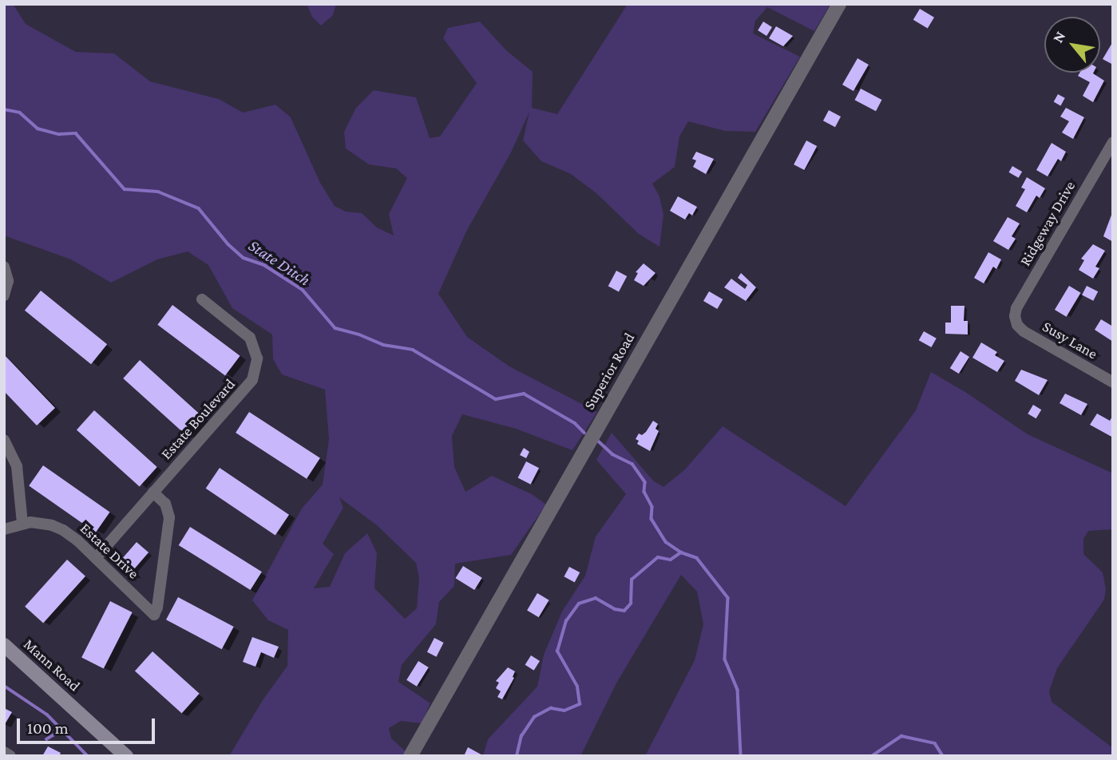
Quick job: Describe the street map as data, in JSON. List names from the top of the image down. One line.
{"streets":{"main road":["Mann Road"],"street":["Ridgeway Drive","Susy Lane","Superior Road","Estate Boulevard","Estate Drive"]},"crossings":[["Ridgeway Drive","Susy Lane"],["Estate Boulevard","Estate Drive"]],"water":["State Ditch"],"scale_bar":"100 m","north":"top left"}
